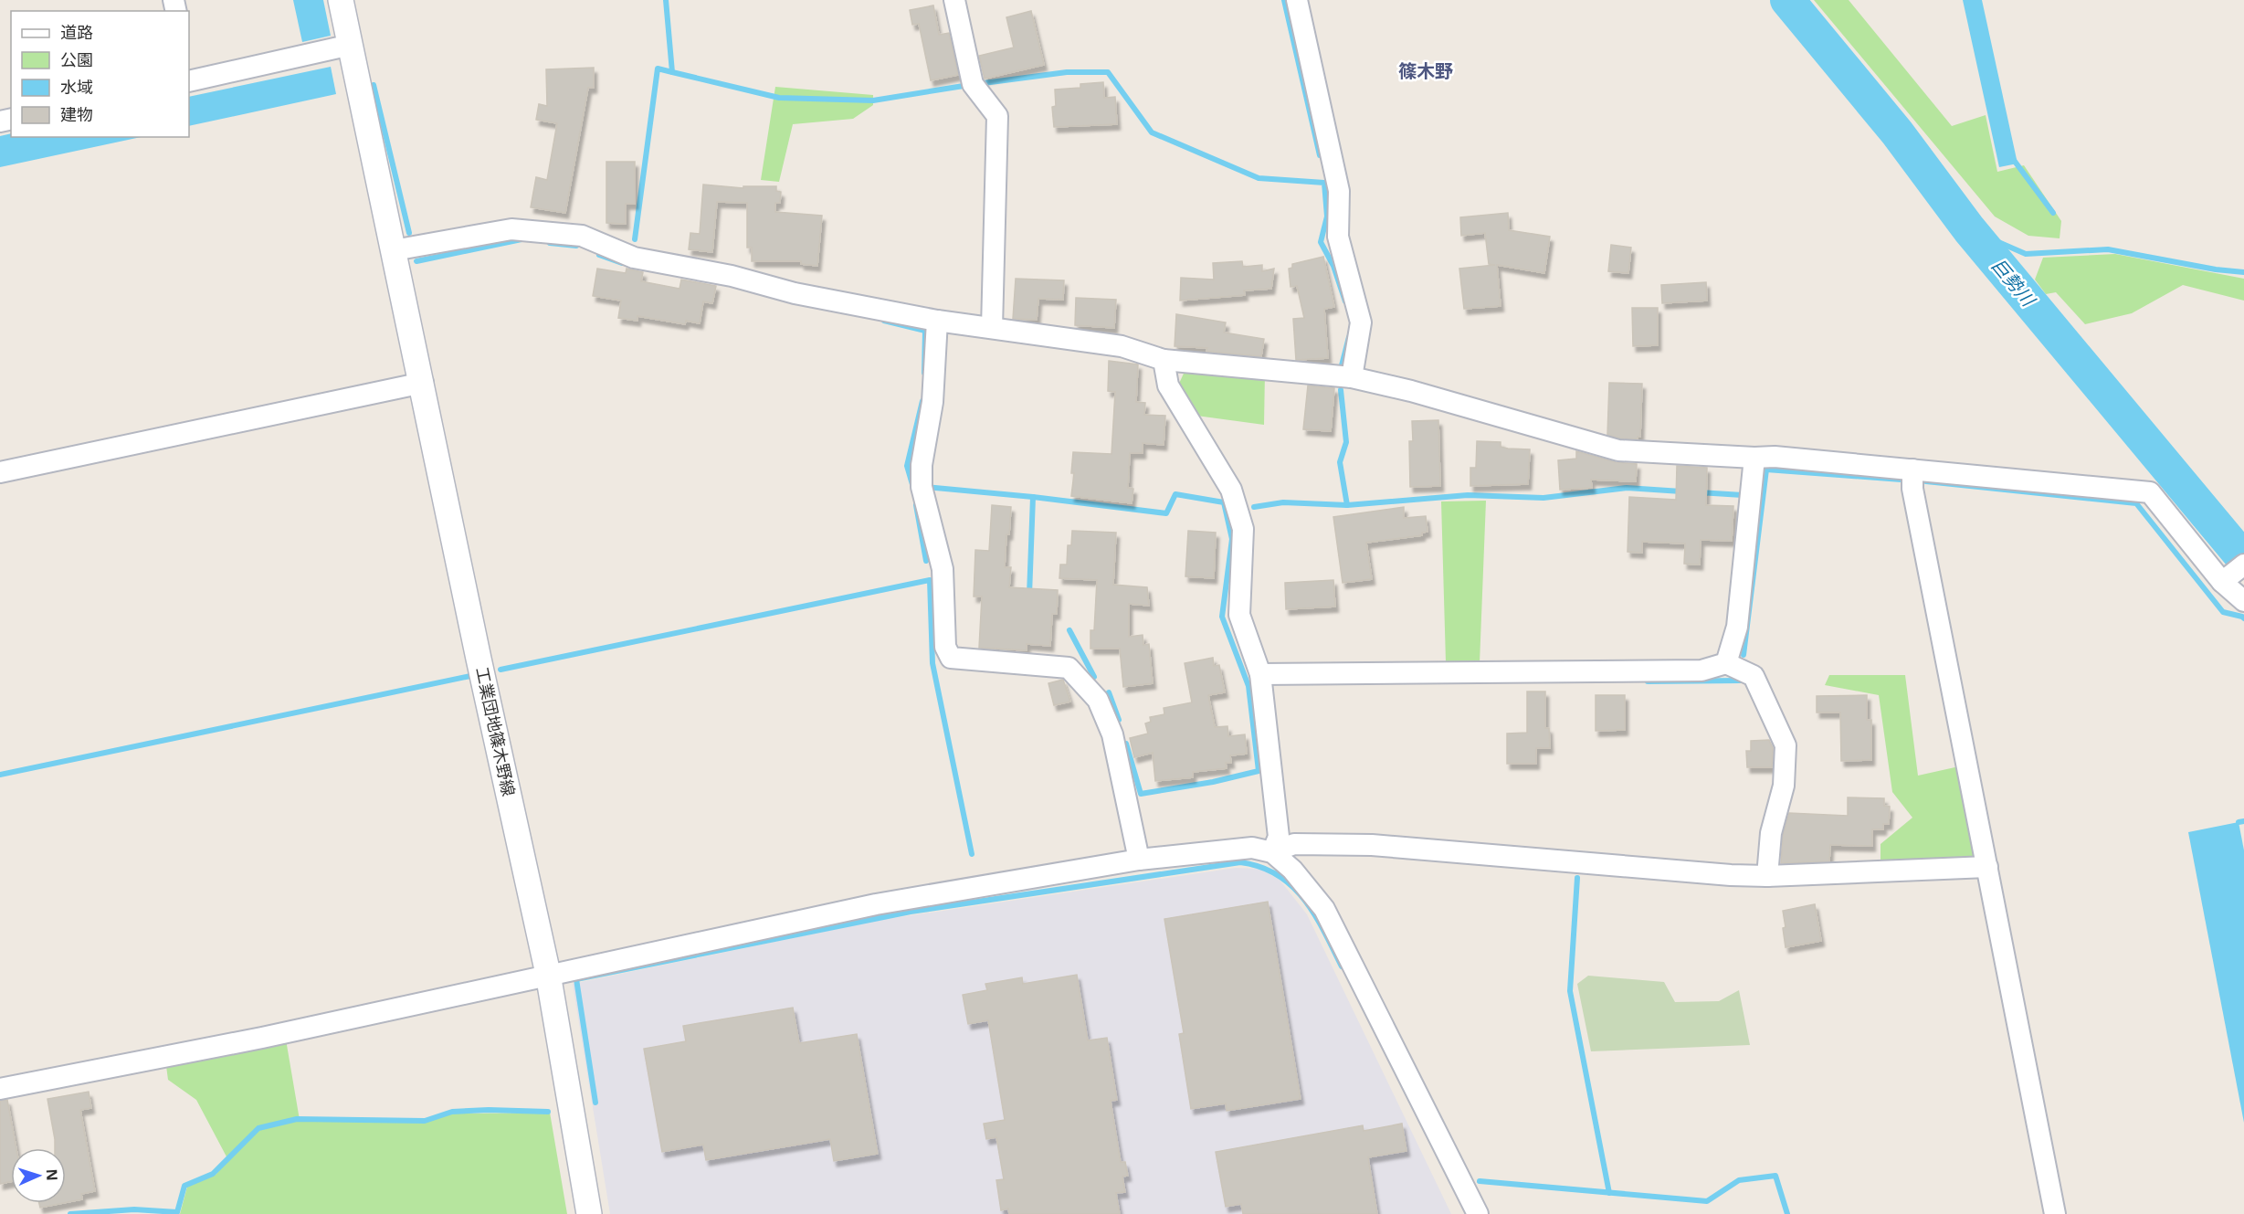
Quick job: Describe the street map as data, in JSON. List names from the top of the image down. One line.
{"streets":{"street":["工業団地篠木野線"]},"districts":["篠木野"],"water":["巨勢川"],"legend":["道路","公園","水域","建物"],"north":"right"}
